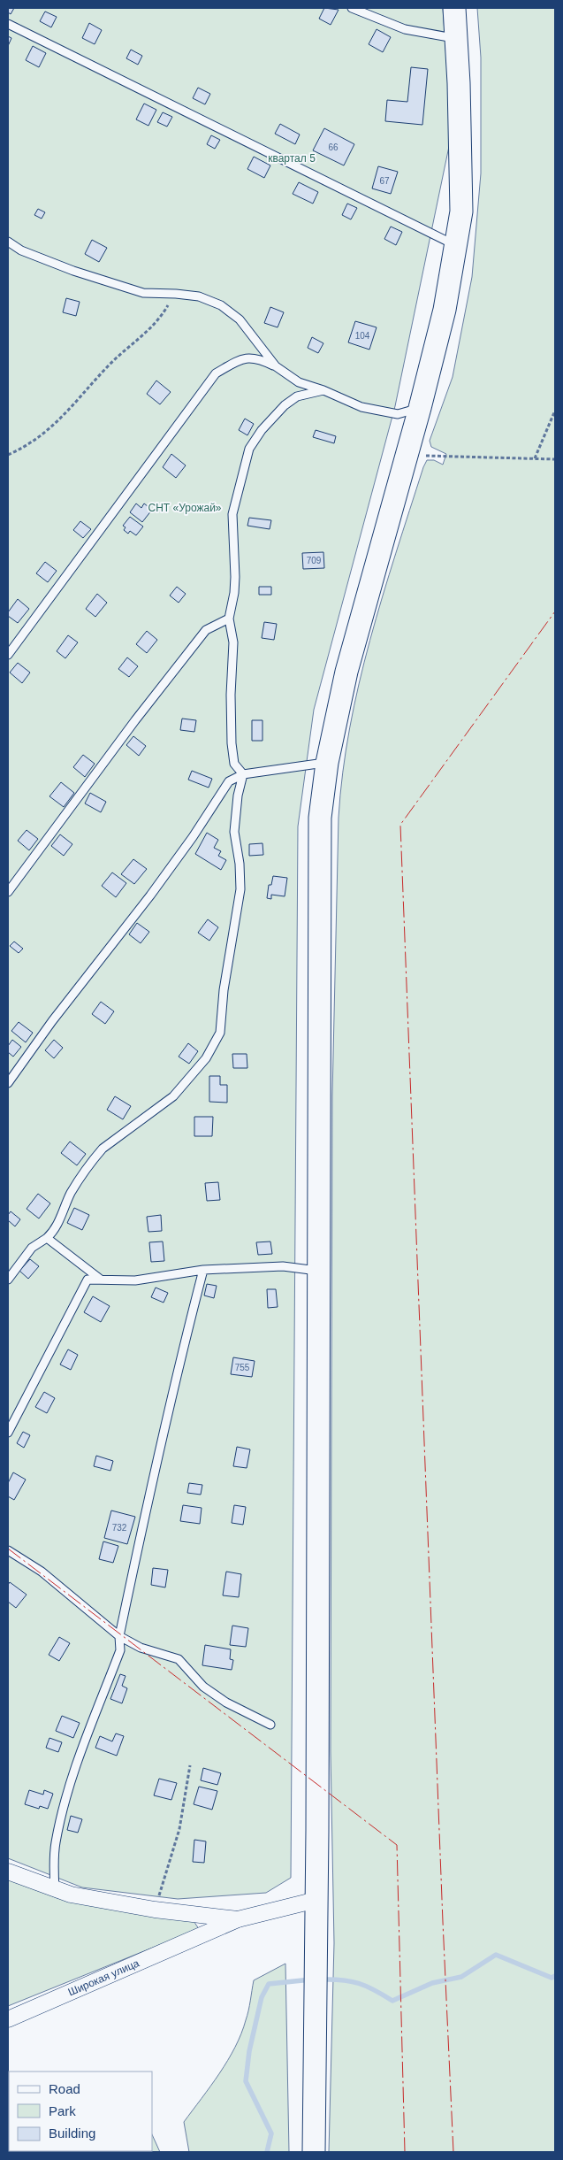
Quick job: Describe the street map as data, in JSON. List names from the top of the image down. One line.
{"streets":{"street":["Широкая улица"]},"parks":["квартал 5","СНТ «Урожай»"],"house_numbers":["66","67","104","709","755","732"],"legend":["Road","Park","Building"]}
